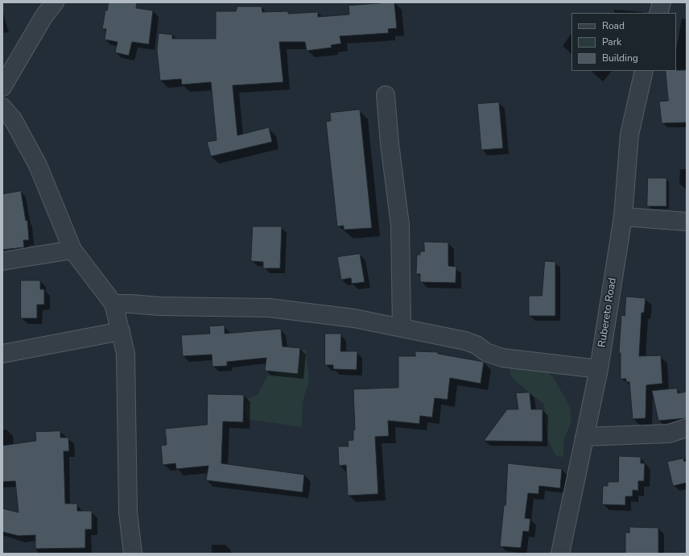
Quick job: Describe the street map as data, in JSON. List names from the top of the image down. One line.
{"streets":{"street":["Rubereto Road"]},"legend":["Road","Park","Building"]}
